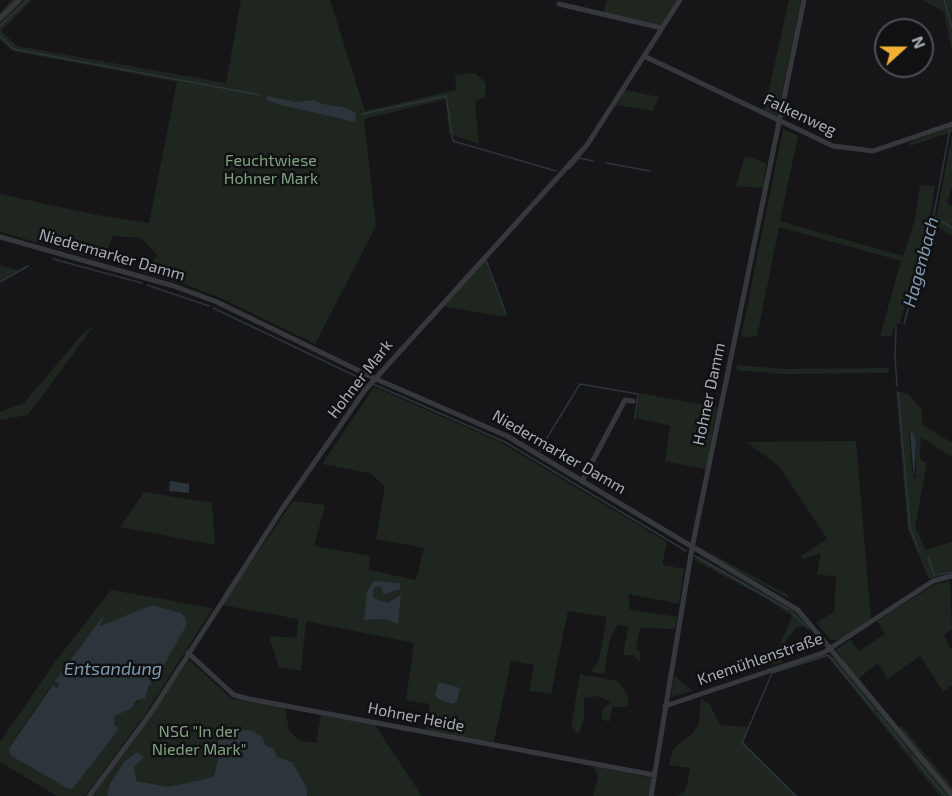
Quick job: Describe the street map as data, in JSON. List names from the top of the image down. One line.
{"streets":{"street":["Falkenweg","Niedermarker Damm","Hohner Mark","Hohner Damm","Knemühlenstraße","Hohner Heide"]},"crossings":[["Falkenweg","Hohner Mark"],["Falkenweg","Hohner Damm"],["Niedermarker Damm","Hohner Mark"],["Niedermarker Damm","Hohner Damm"],["Niedermarker Damm","Knemühlenstraße"],["Hohner Mark","Hohner Heide"],["Hohner Damm","Knemühlenstraße"],["Hohner Damm","Hohner Heide"]],"water":["Hagenbach","Entsandung"],"parks":["Feuchtwiese Hohner Mark","NSG \"In der Nieder Mark\""],"north":"right"}
